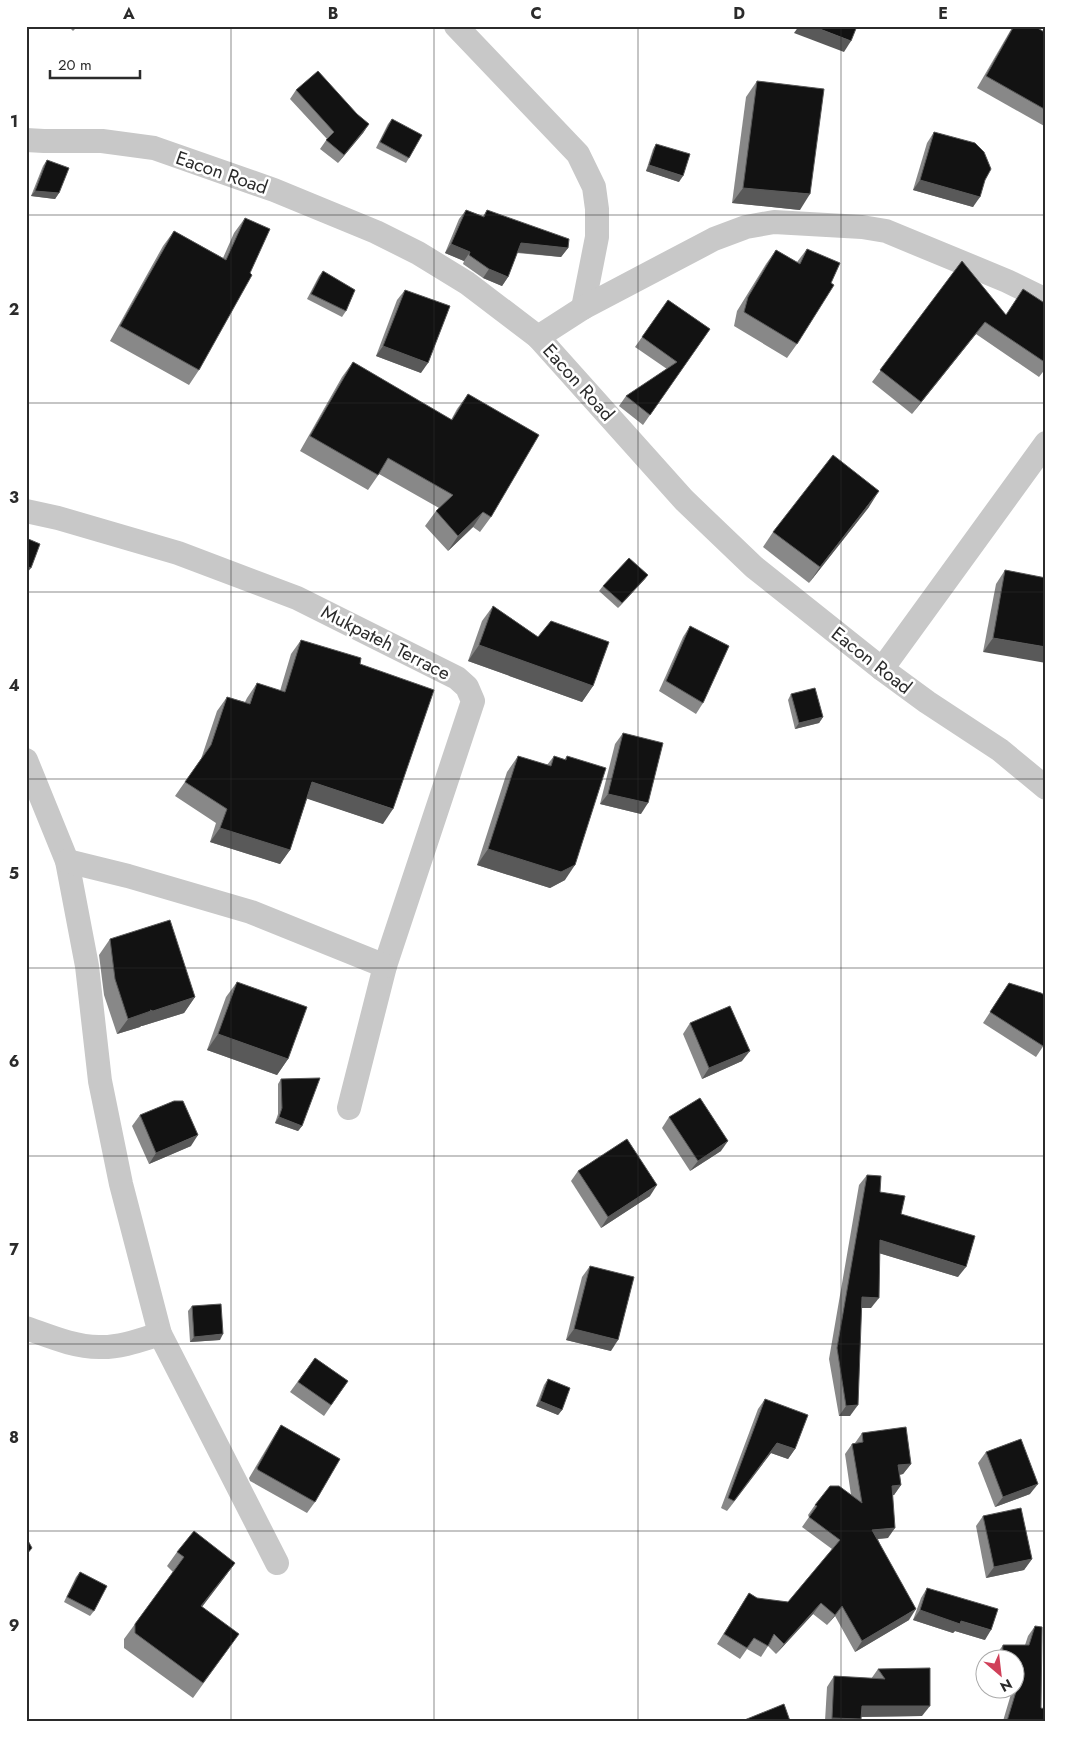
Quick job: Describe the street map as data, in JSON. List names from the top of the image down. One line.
{"streets":{"street":["Eacon Road","Mukpateh Terrace"]},"scale_bar":"20 m","north":"bottom right","grid":{"columns":["A","B","C","D","E"],"rows":["1","2","3","4","5","6","7","8","9"]}}
